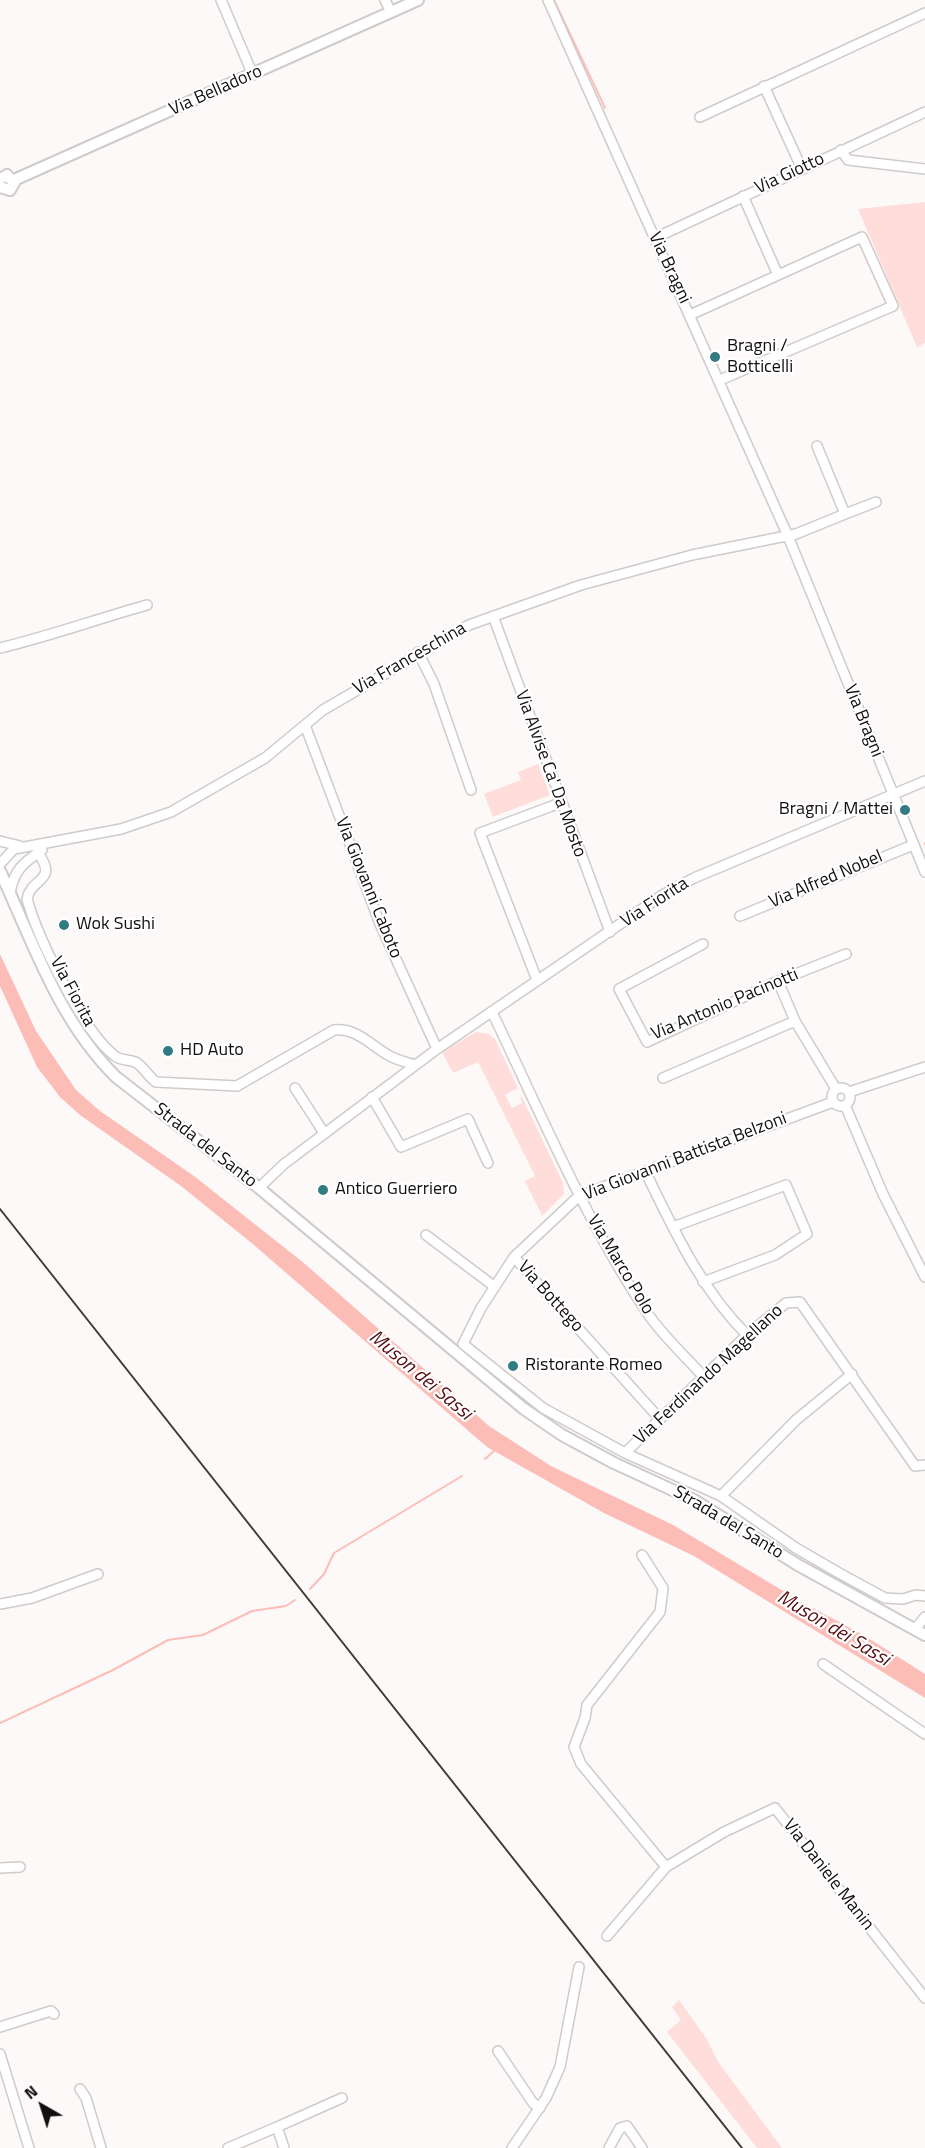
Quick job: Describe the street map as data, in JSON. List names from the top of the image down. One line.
{"streets":{"main road":["Via Belladoro","Strada del Santo"],"street":["Via Giotto","Via Bragni","Via Franceschina","Via Alvise Ca' Da Mosto","Via Alfred Nobel","Via Giovanni Caboto","Via Fiorita","Via Antonio Pacinotti","Via Giovanni Battista Belzoni","Via Marco Polo","Via Bottego","Via Ferdinando Magellano","Via Daniele Manin"]},"crossings":[["Via Giotto","Via Bragni"],["Via Bragni","Via Franceschina"],["Via Bragni","Via Alfred Nobel"],["Via Bragni","Via Fiorita"],["Via Franceschina","Via Alvise Ca' Da Mosto"],["Via Franceschina","Via Giovanni Caboto"],["Via Franceschina","Via Fiorita"],["Via Franceschina","Strada del Santo"],["Via Alvise Ca' Da Mosto","Via Fiorita"],["Via Giovanni Caboto","Via Fiorita"],["Via Fiorita","Strada del Santo"],["Via Fiorita","Via Marco Polo"],["Strada del Santo","Via Giovanni Battista Belzoni"],["Strada del Santo","Via Ferdinando Magellano"],["Via Giovanni Battista Belzoni","Via Marco Polo"],["Via Giovanni Battista Belzoni","Via Bottego"],["Via Marco Polo","Via Ferdinando Magellano"],["Via Bottego","Via Ferdinando Magellano"]],"water":["Muson dei Sassi"],"places":["Bragni / Botticelli","Bragni / Mattei","Wok Sushi","HD Auto","Antico Guerriero","Ristorante Romeo"],"north":"top left"}
